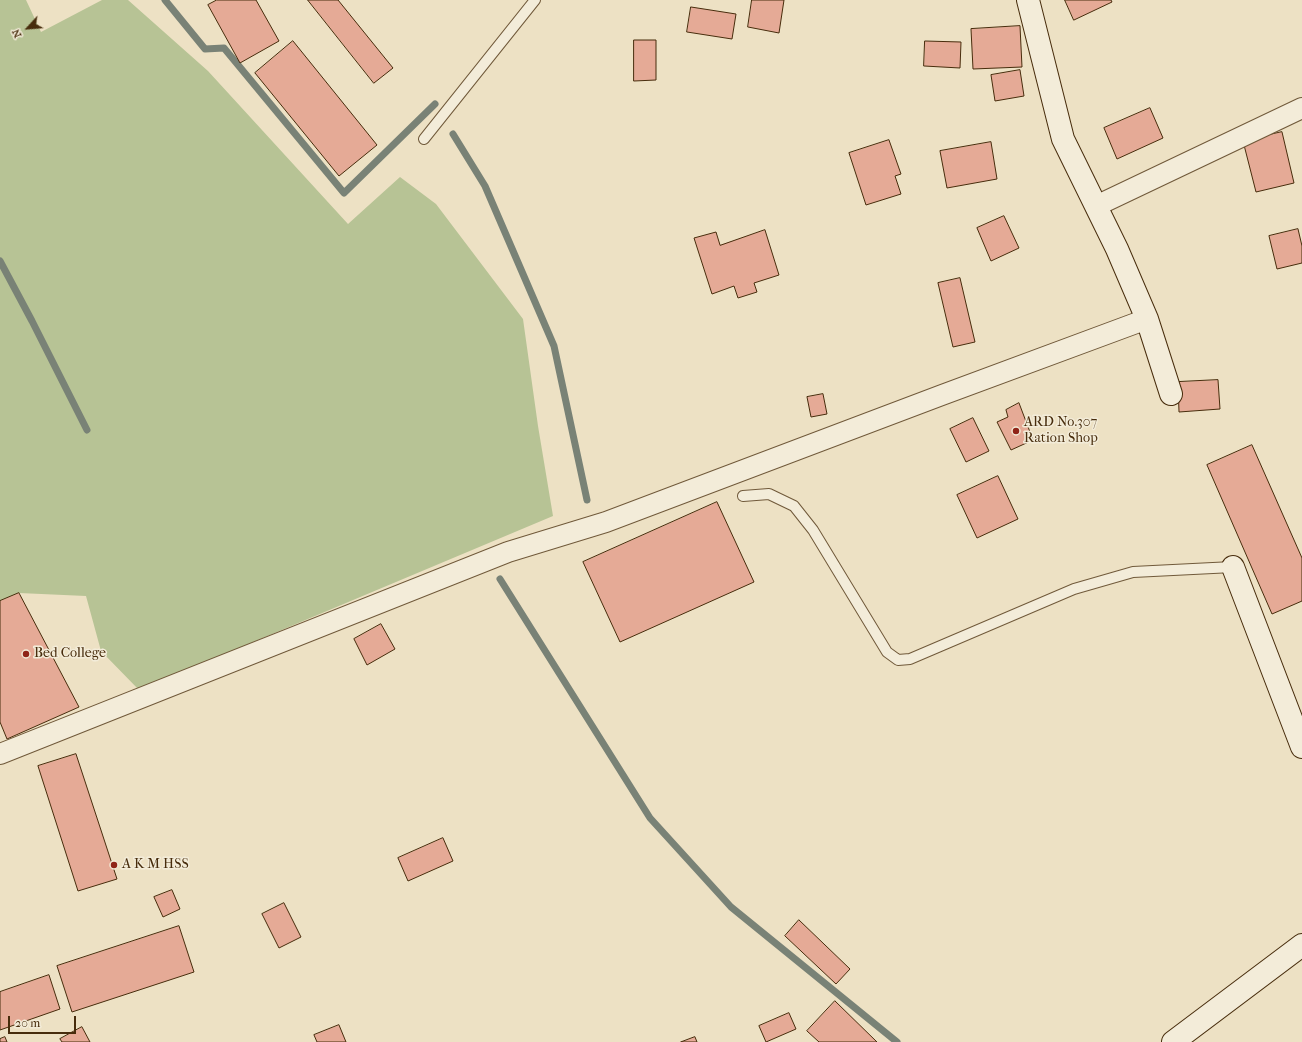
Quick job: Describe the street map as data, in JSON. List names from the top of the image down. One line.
{"places":["ARD No.307 Ration Shop","Bed College","A K M HSS"],"scale_bar":"20 m","north":"bottom left"}
